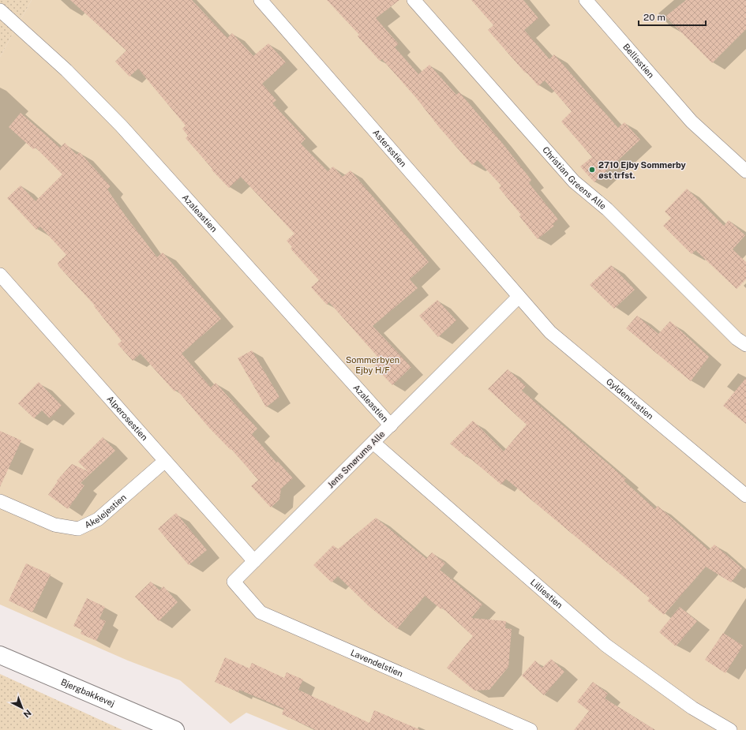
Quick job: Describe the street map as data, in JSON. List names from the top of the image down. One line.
{"streets":{"street":["Bjergbakkevej"],"lane":["Bellisstien","Astersstien","Christian Greens Alle","Azaleastien","Gyldenrisstien","Alperosestien","Jens Smørums Alle","Akelejestien","Lilliestien","Lavendelstien"]},"crossings":[["Astersstien","Gyldenrisstien"],["Astersstien","Jens Smørums Alle"],["Azaleastien","Jens Smørums Alle"],["Gyldenrisstien","Jens Smørums Alle"],["Alperosestien","Jens Smørums Alle"],["Alperosestien","Akelejestien"],["Jens Smørums Alle","Lilliestien"],["Jens Smørums Alle","Lavendelstien"]],"parks":["Sommerbyen Ejby H/F"],"places":["2710 Ejby Sommerby øst trfst."],"scale_bar":"20 m","north":"bottom right"}
